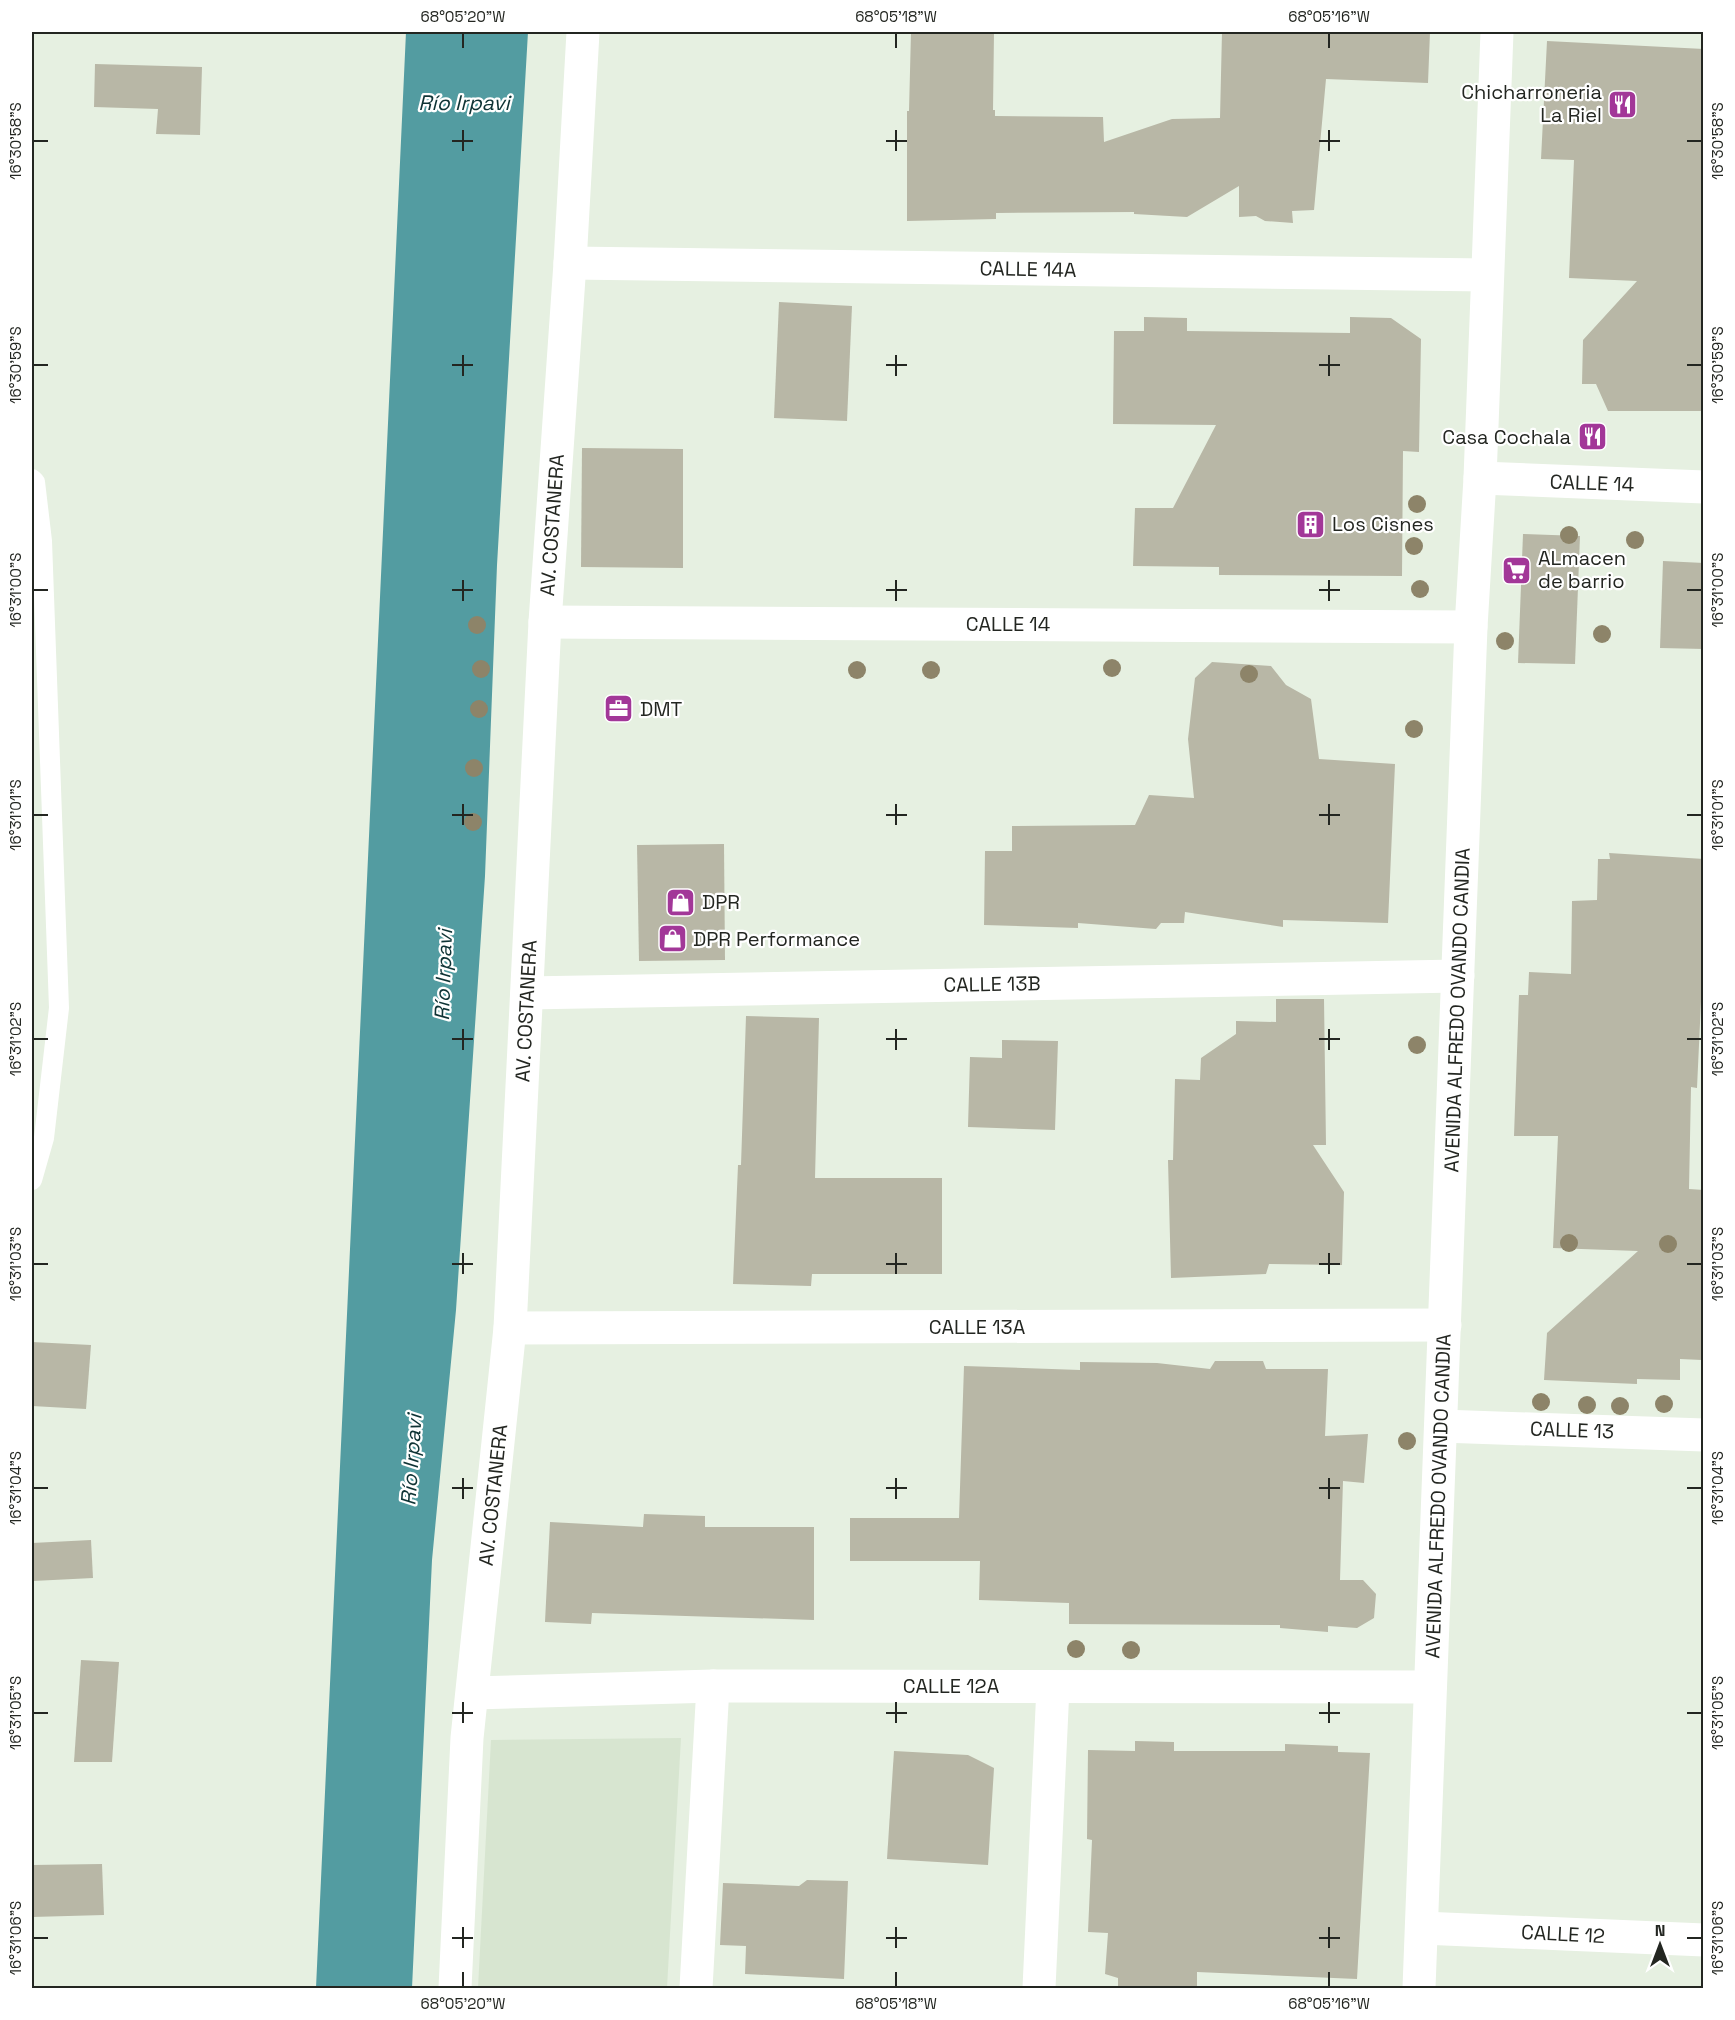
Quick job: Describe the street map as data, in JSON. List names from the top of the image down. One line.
{"streets":{"street":["CALLE 14A","CALLE 14","AV. COSTANERA","CALLE 13B","AVENIDA ALFREDO OVANDO CANDIA","CALLE 13A","CALLE 13","CALLE 12A","CALLE 12"]},"crossings":[["CALLE 14A","AV. COSTANERA"],["CALLE 14A","AVENIDA ALFREDO OVANDO CANDIA"],["CALLE 14","AV. COSTANERA"],["CALLE 14","AVENIDA ALFREDO OVANDO CANDIA"],["AV. COSTANERA","CALLE 13B"],["AV. COSTANERA","CALLE 13A"],["AV. COSTANERA","CALLE 12A"],["CALLE 13B","AVENIDA ALFREDO OVANDO CANDIA"],["AVENIDA ALFREDO OVANDO CANDIA","CALLE 13A"],["AVENIDA ALFREDO OVANDO CANDIA","CALLE 13"],["AVENIDA ALFREDO OVANDO CANDIA","CALLE 12A"],["AVENIDA ALFREDO OVANDO CANDIA","CALLE 12"]],"water":["Río Irpavi"],"places":{"restaurant":["Chicharroneria La Riel","Casa Cochala"],"building":["Los Cisnes"],"supermarket":["ALmacen de barrio"],"office":["DMT"],"shop":["DPR","DPR Performance"]},"north":"top","coordinates":["68°05'20\"W","68°05'18\"W","68°05'16\"W","16°30'58\"S","16°30'59\"S","16°31'00\"S","16°31'01\"S","16°31'02\"S","16°31'03\"S","16°31'04\"S","16°31'05\"S","16°31'06\"S"]}
